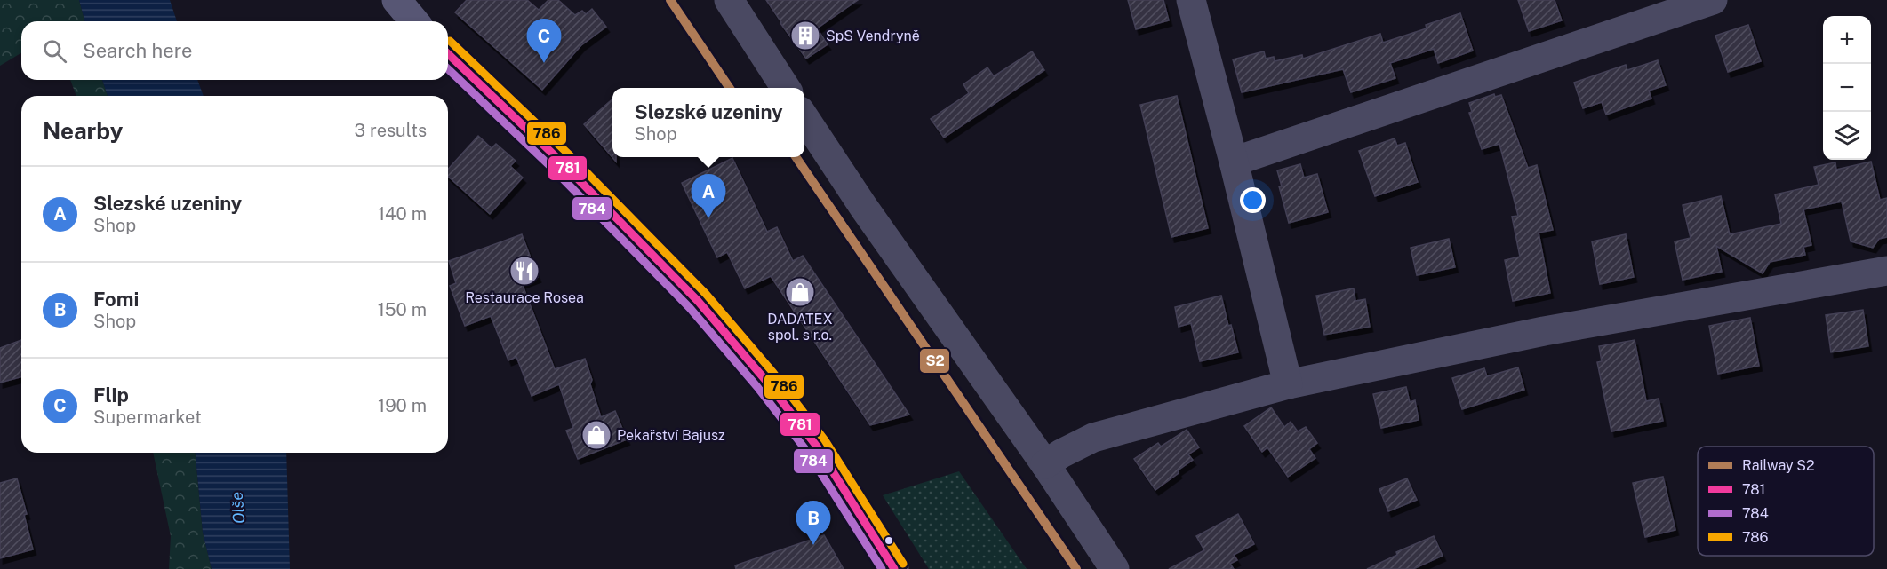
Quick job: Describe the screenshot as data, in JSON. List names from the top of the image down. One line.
{"water":["Olše"],"places":{"building":["SpS Vendryně"],"restaurant":["Restaurace Rosea"],"shop":["DADATEX spol. s r.o.","Pekařství Bajusz"]},"lines":["rail line S2","transit line 786","transit line 781","transit line 784"],"legend":["Railway S2","781","784","786"],"page":{"map_buttons":["+","−"],"pins":["C","A","B"],"search":"Search here","popup":["Slezské uzeniny","Shop"],"heading":["Nearby","3 results"],"list":[{"mark":"A","name":"Slezské uzeniny","note":"Shop","value":"140 m"},{"mark":"B","name":"Fomi","note":"Shop","value":"150 m"},{"mark":"C","name":"Flip","note":"Supermarket","value":"190 m"}]}}
